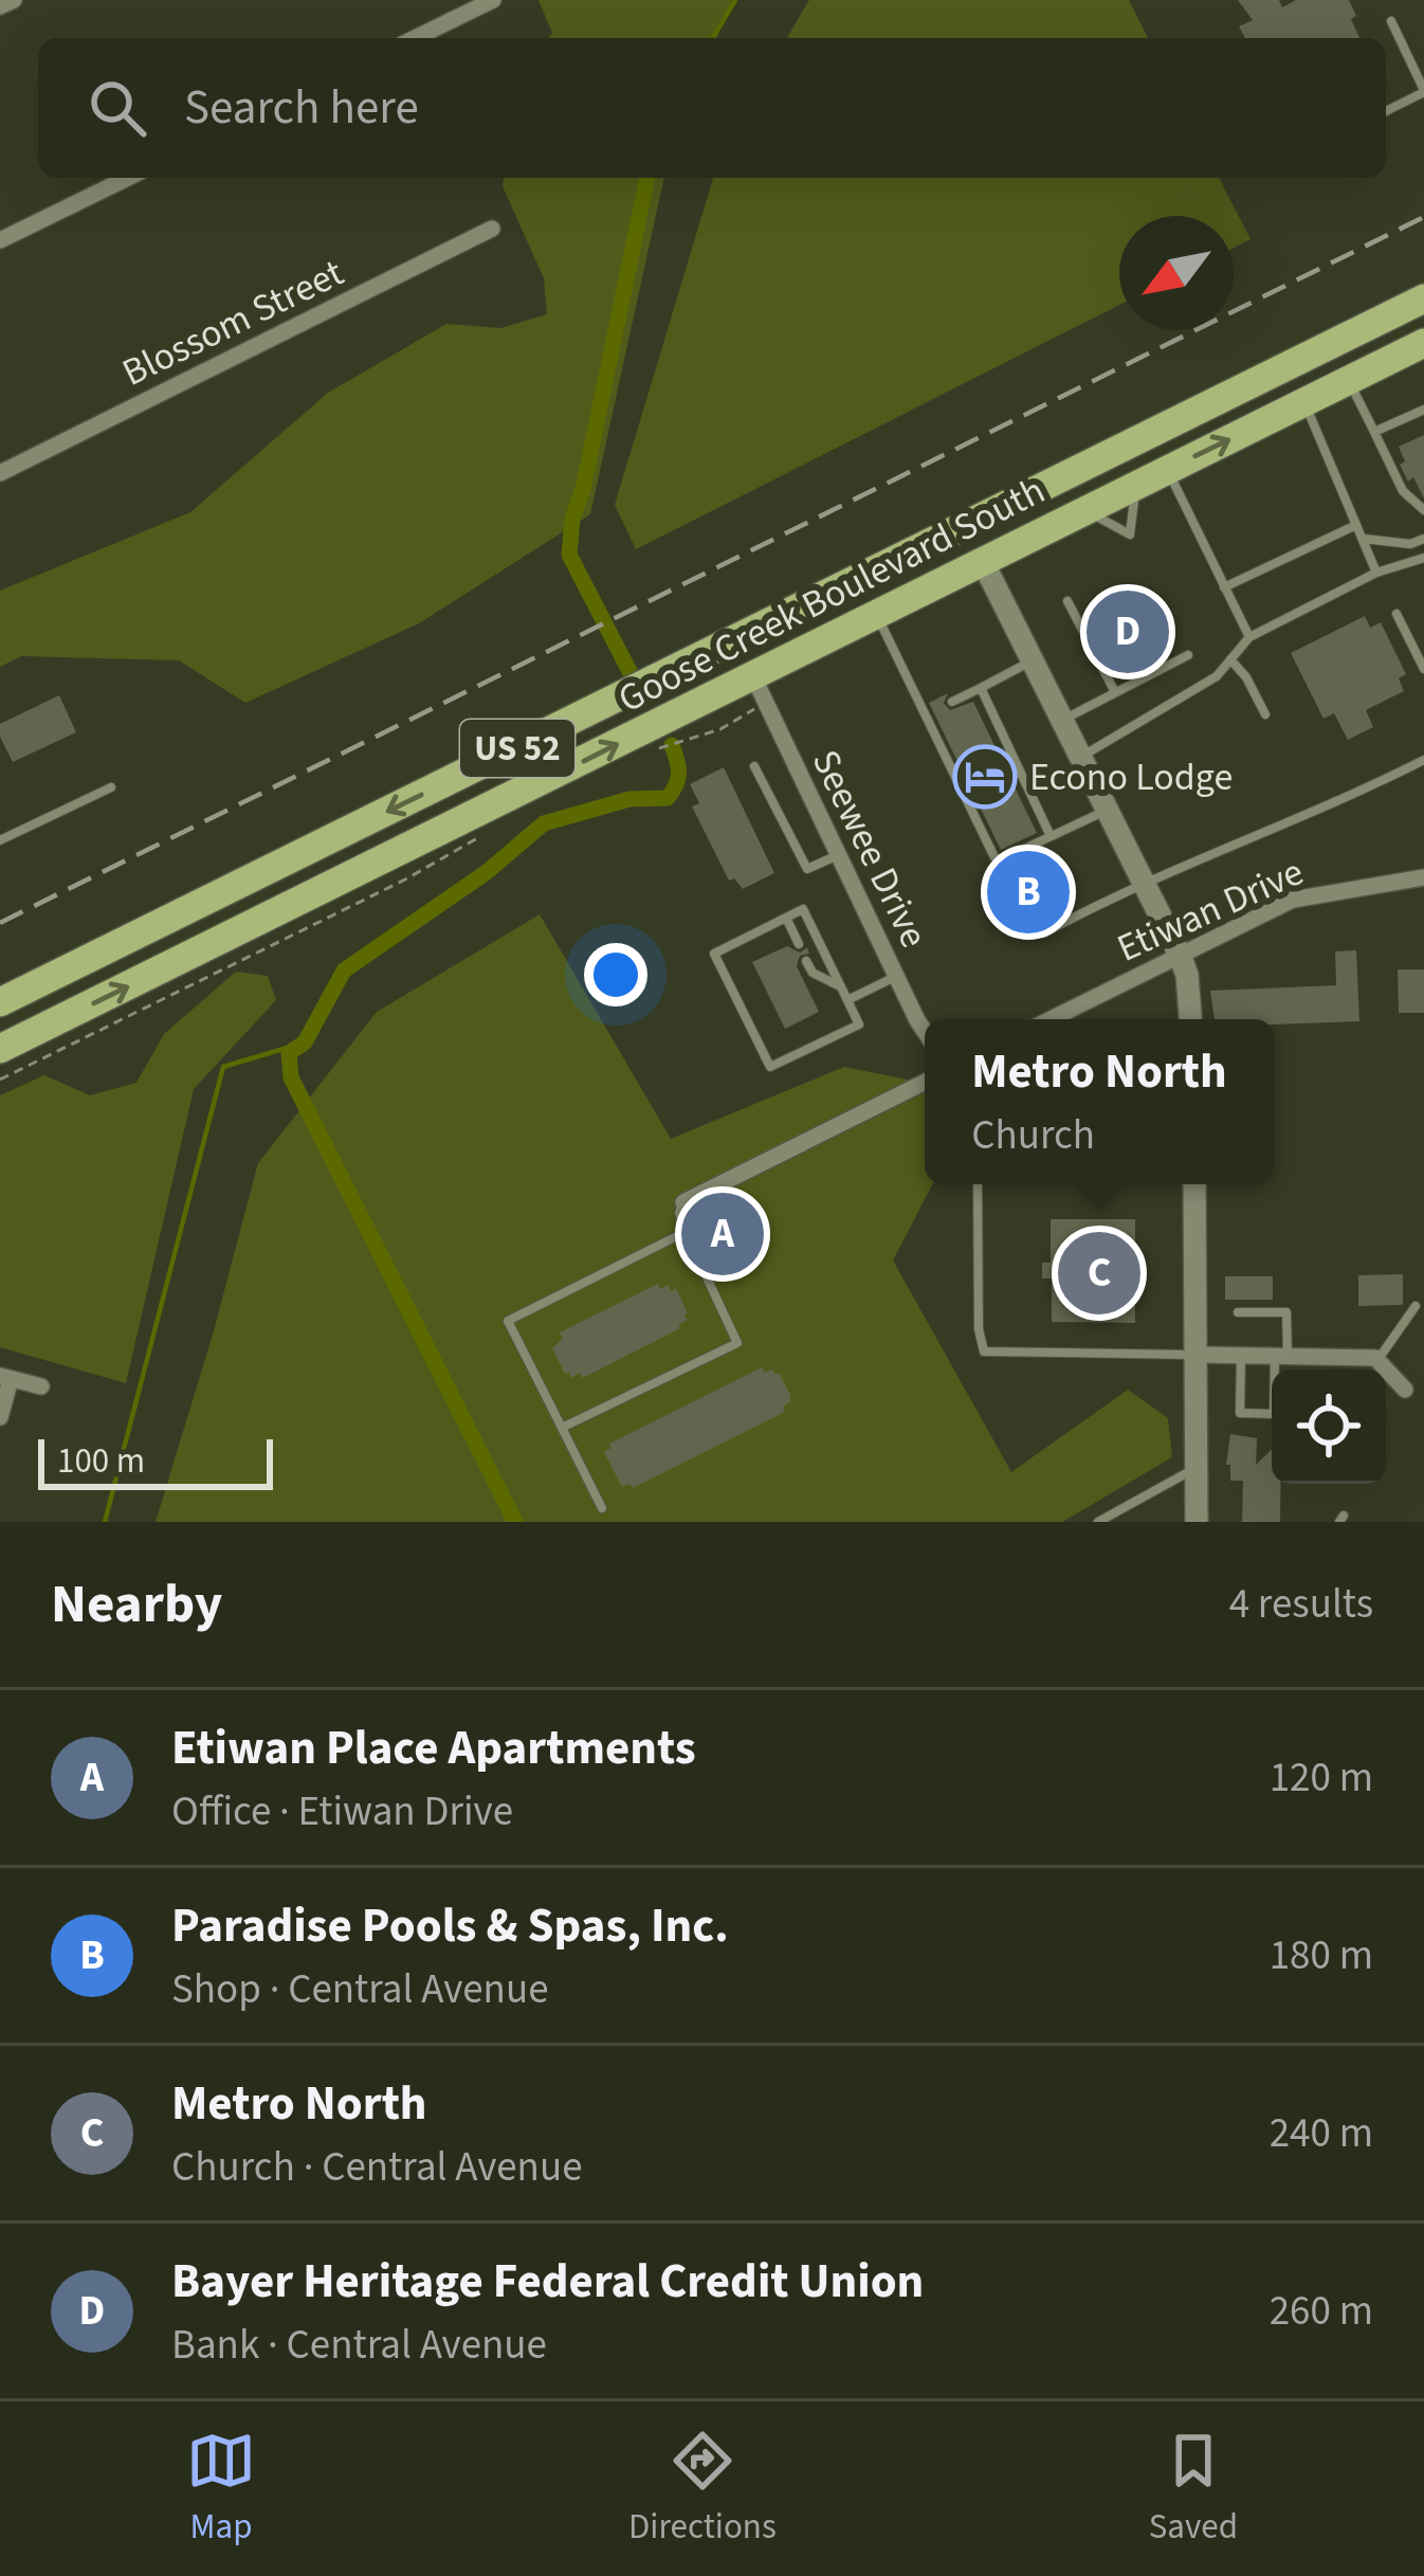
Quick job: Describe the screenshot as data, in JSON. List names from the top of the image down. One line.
{"streets":{"highway":["Goose Creek Boulevard South","US 52"],"street":["Blossom Street","Seewee Drive","Etiwan Drive"]},"crossings":[["Goose Creek Boulevard South","Seewee Drive"]],"places":{"hotel":["Econo Lodge"]},"scale_bar":"100 m","north":"bottom left","page":{"search":"Search here","pins":["D","B","A","C"],"popup":["Metro North","Church"],"scale":"100 m","heading":["Nearby","4 results"],"list":[{"mark":"A","name":"Etiwan Place Apartments","note":"Office · Etiwan Drive","value":"120 m"},{"mark":"B","name":"Paradise Pools & Spas, Inc.","note":"Shop · Central Avenue","value":"180 m"},{"mark":"C","name":"Metro North","note":"Church · Central Avenue","value":"240 m"},{"mark":"D","name":"Bayer Heritage Federal Credit Union","note":"Bank · Central Avenue","value":"260 m"}],"nav":["Map","Directions","Saved"]}}
